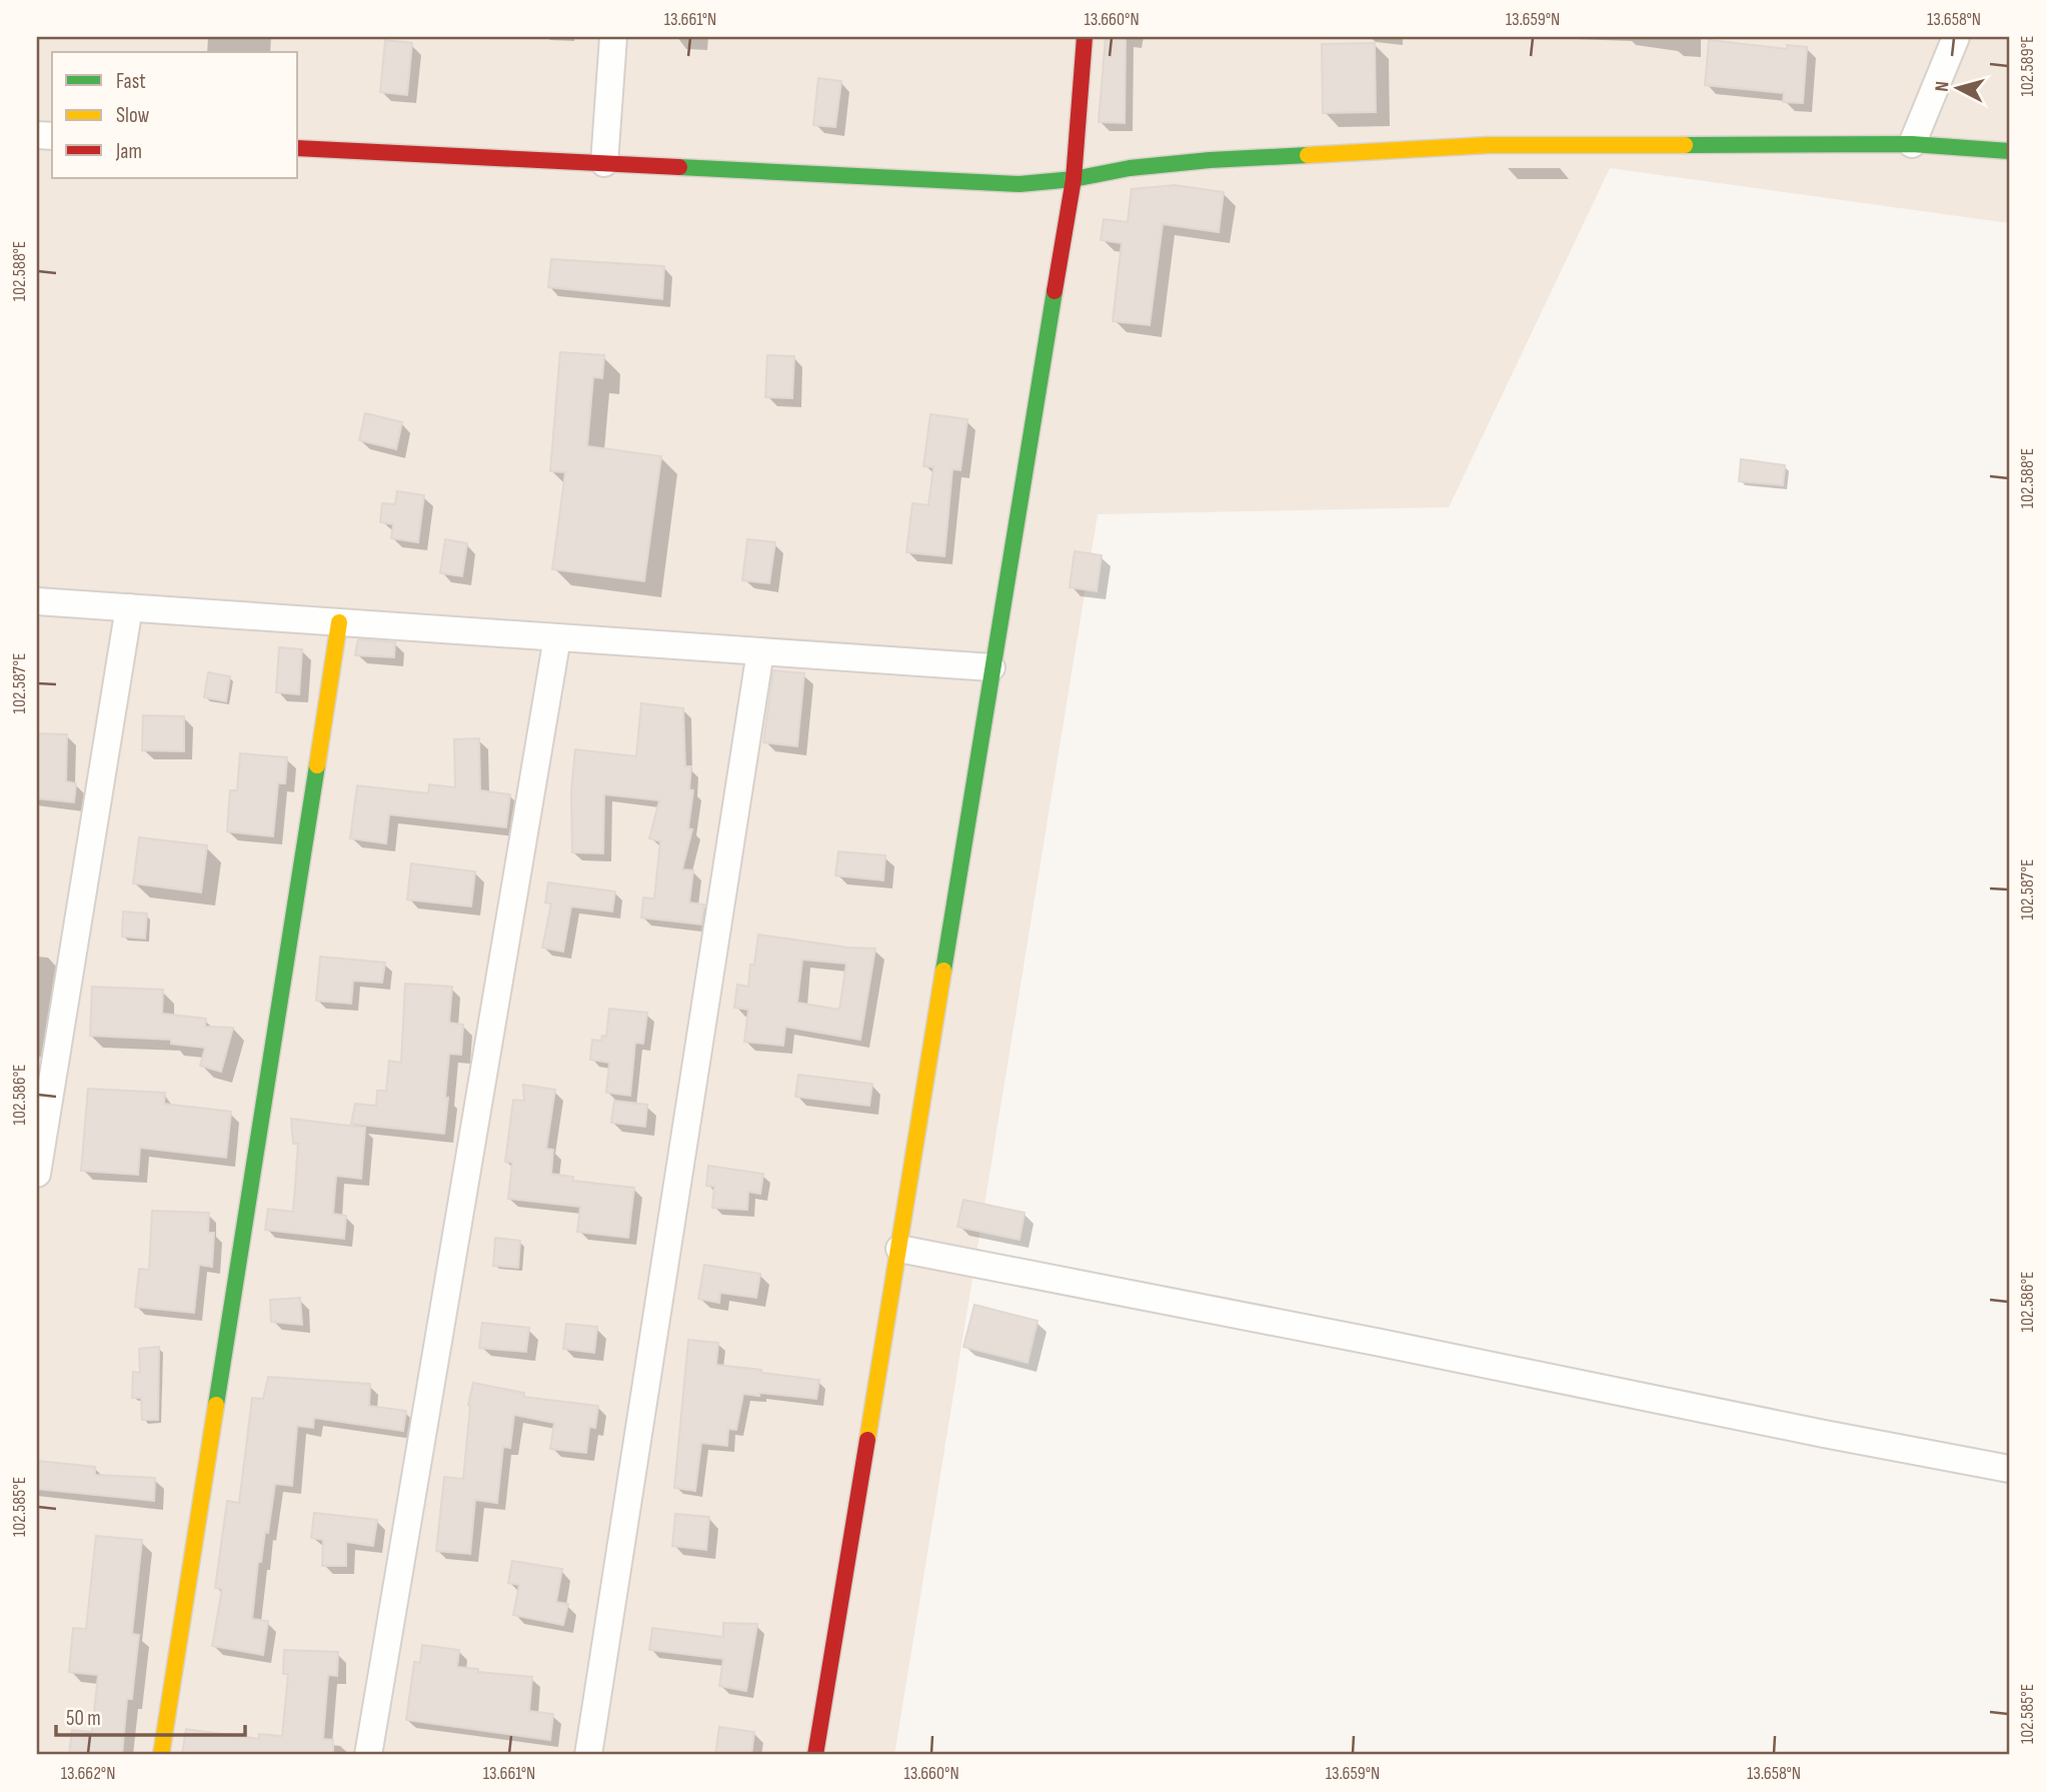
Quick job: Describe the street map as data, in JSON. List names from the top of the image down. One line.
{"legend":["Fast","Slow","Jam"],"scale_bar":"50 m","north":"left","coordinates":["13.661°N","13.660°N","13.659°N","13.658°N","102.589°E","102.588°E","102.587°E","102.586°E","102.585°E","13.662°N"]}
